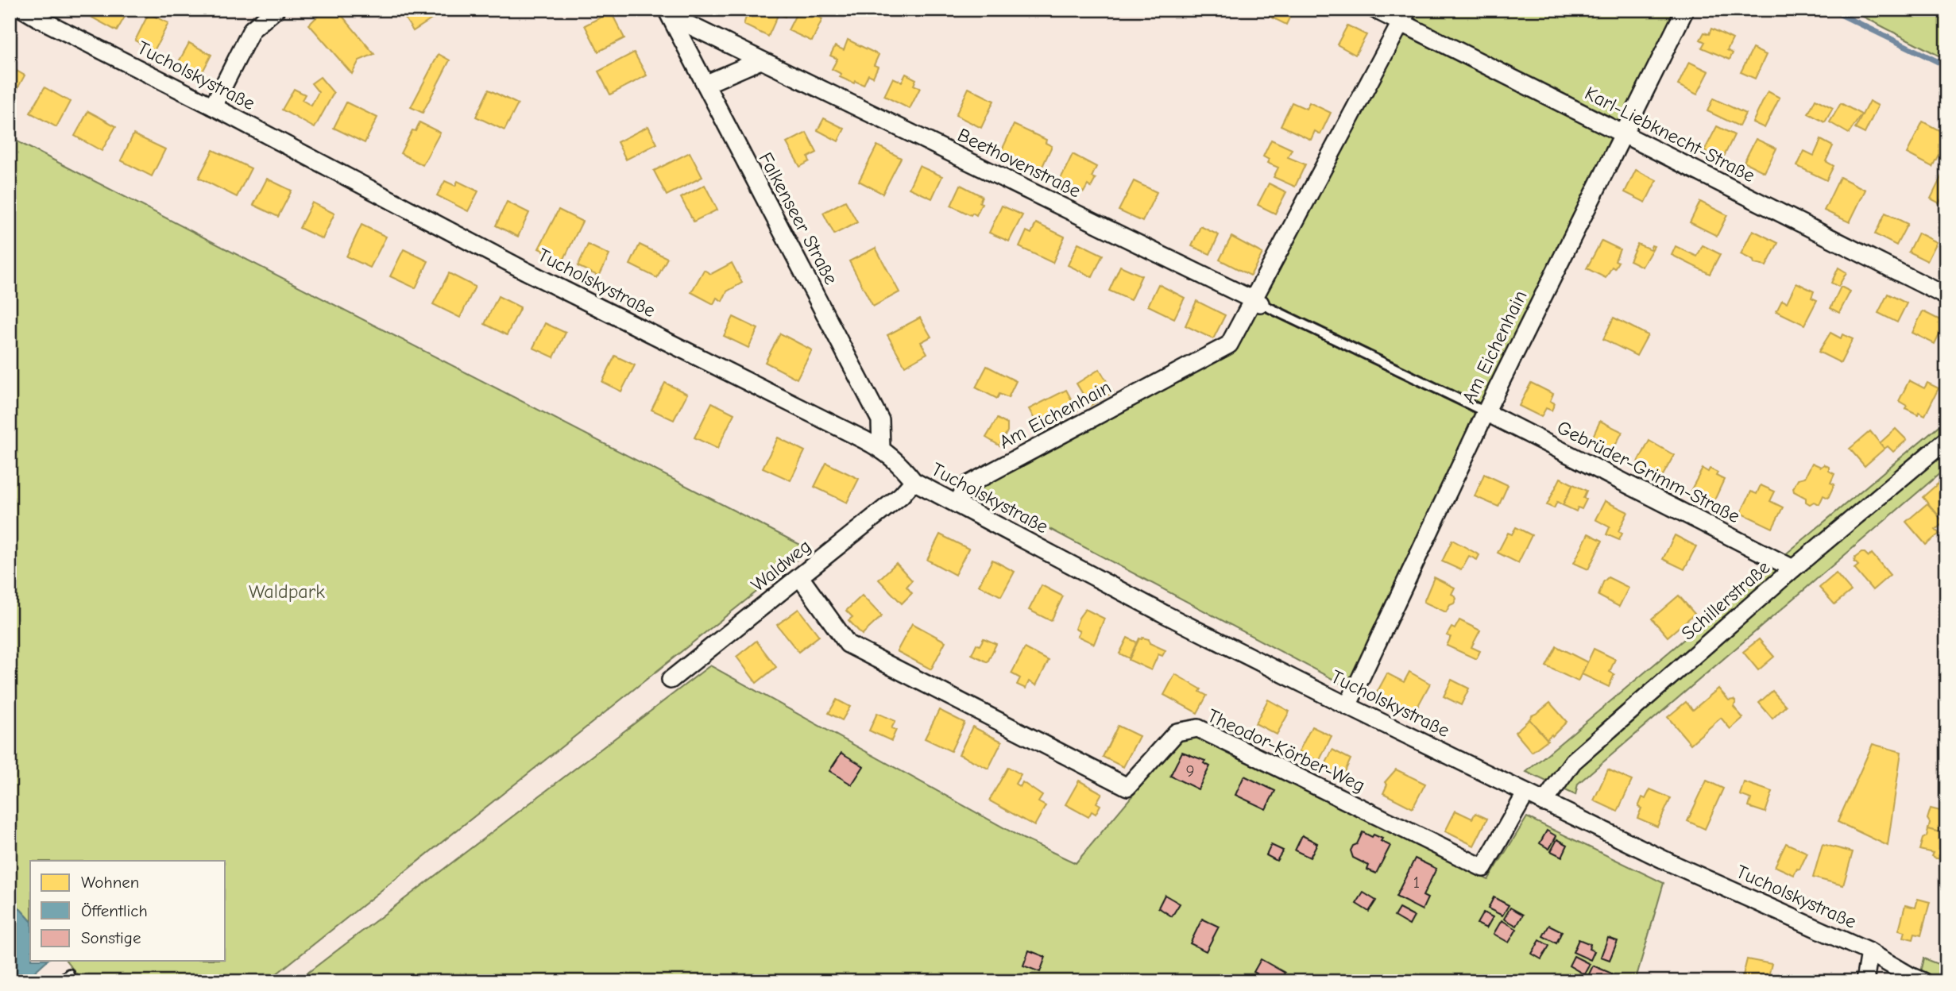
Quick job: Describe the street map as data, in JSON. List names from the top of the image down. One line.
{"streets":{"street":["Tucholskystraße","Karl-Liebknecht-Straße","Beethovenstraße","Falkenseer Straße","Am Eichenhain","Gebrüder-Grimm-Straße","Waldweg","Schillerstraße","Theodor-Körber-Weg"]},"crossings":[["Tucholskystraße","Falkenseer Straße"],["Tucholskystraße","Am Eichenhain"],["Tucholskystraße","Waldweg"],["Tucholskystraße","Schillerstraße"],["Tucholskystraße","Theodor-Körber-Weg"],["Karl-Liebknecht-Straße","Am Eichenhain"],["Beethovenstraße","Falkenseer Straße"],["Beethovenstraße","Am Eichenhain"],["Am Eichenhain","Gebrüder-Grimm-Straße"],["Gebrüder-Grimm-Straße","Schillerstraße"],["Waldweg","Theodor-Körber-Weg"]],"parks":["Waldpark"],"house_numbers":["9","1"],"legend":["Wohnen","Öffentlich","Sonstige"]}
